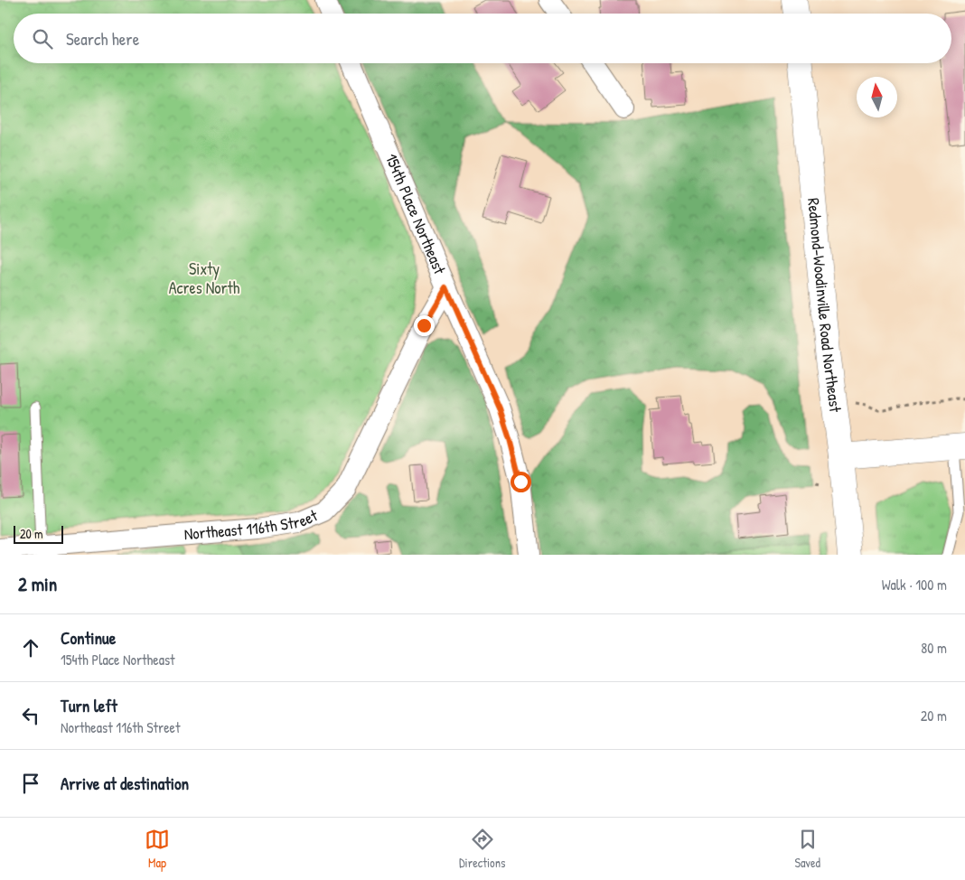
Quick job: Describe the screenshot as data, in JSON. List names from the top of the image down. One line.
{"streets":{"main road":["Redmond-Woodinville Road Northeast"],"street":["154th Place Northeast","Northeast 116th Street"]},"crossings":[["154th Place Northeast","Northeast 116th Street"]],"parks":["Sixty Acres North"],"scale_bar":"20 m","north":"top","page":{"search":"Search here","scale":"20 m","heading":["2 min","Walk · 100 m"],"list":[["Continue","154th Place Northeast","80 m"],["Turn left","Northeast 116th Street","20 m"],"Arrive at destination"],"nav":["Map","Directions","Saved"]}}
